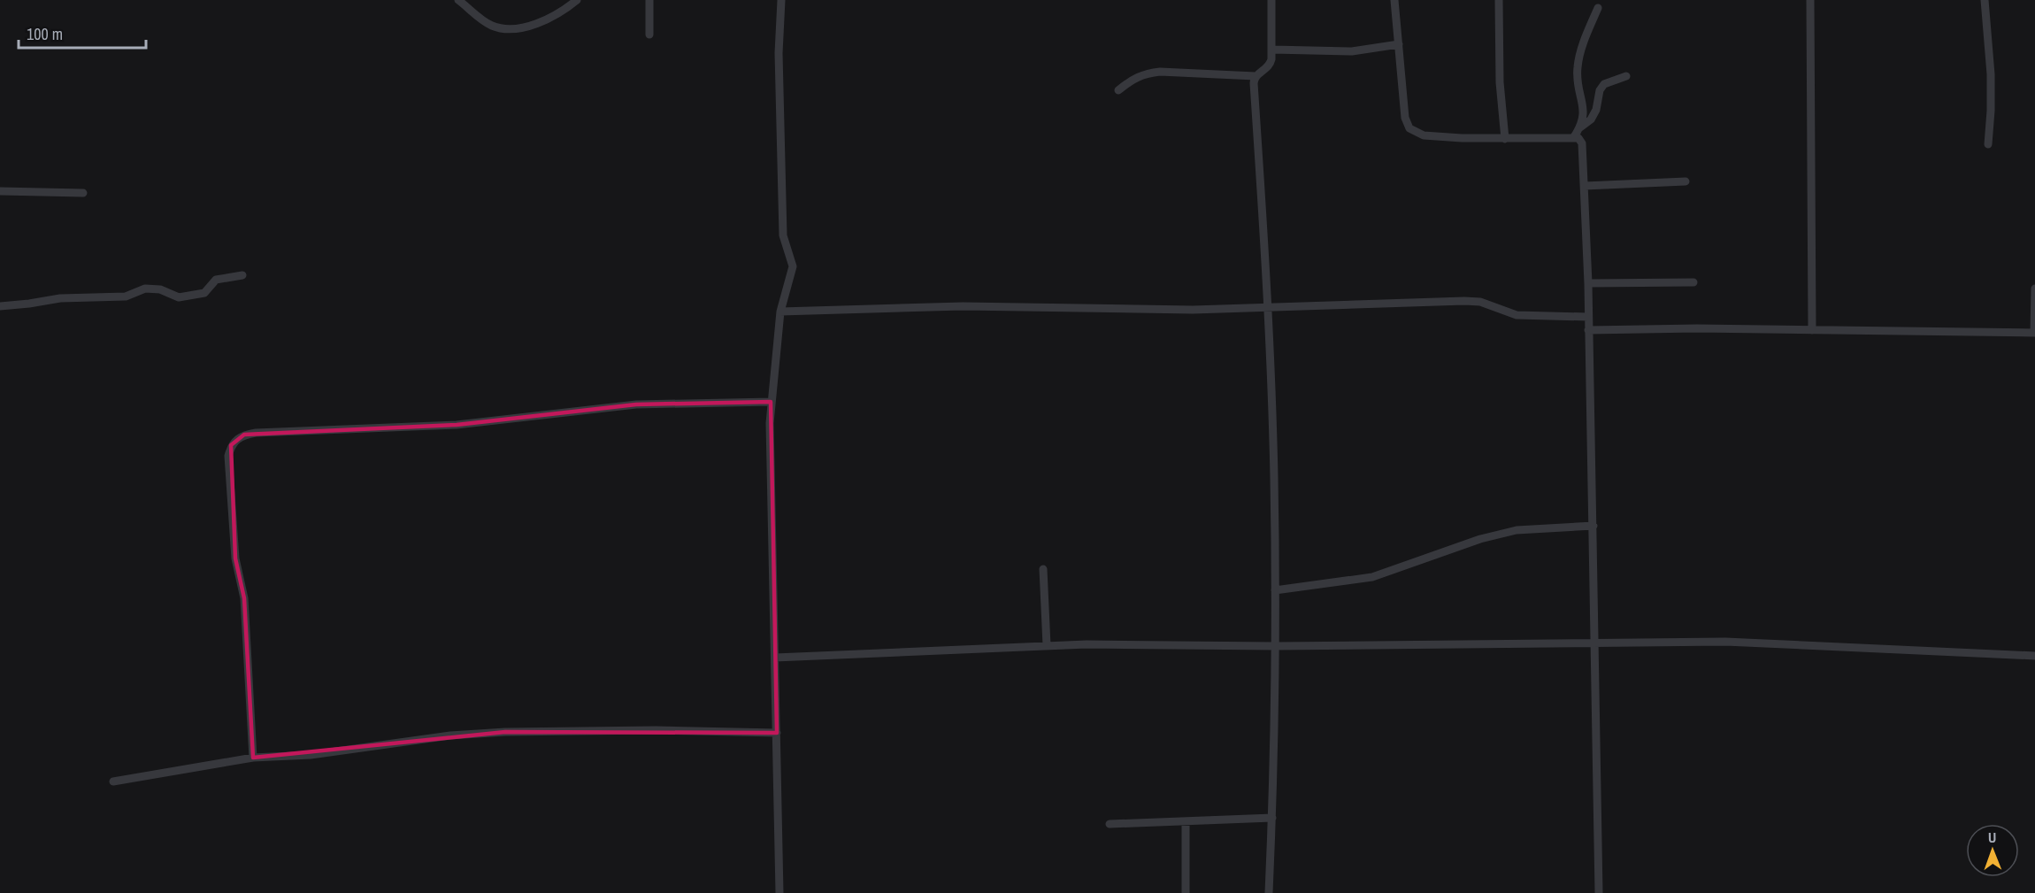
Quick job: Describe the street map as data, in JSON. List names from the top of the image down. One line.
{"scale_bar":"100 m","north":"top"}
